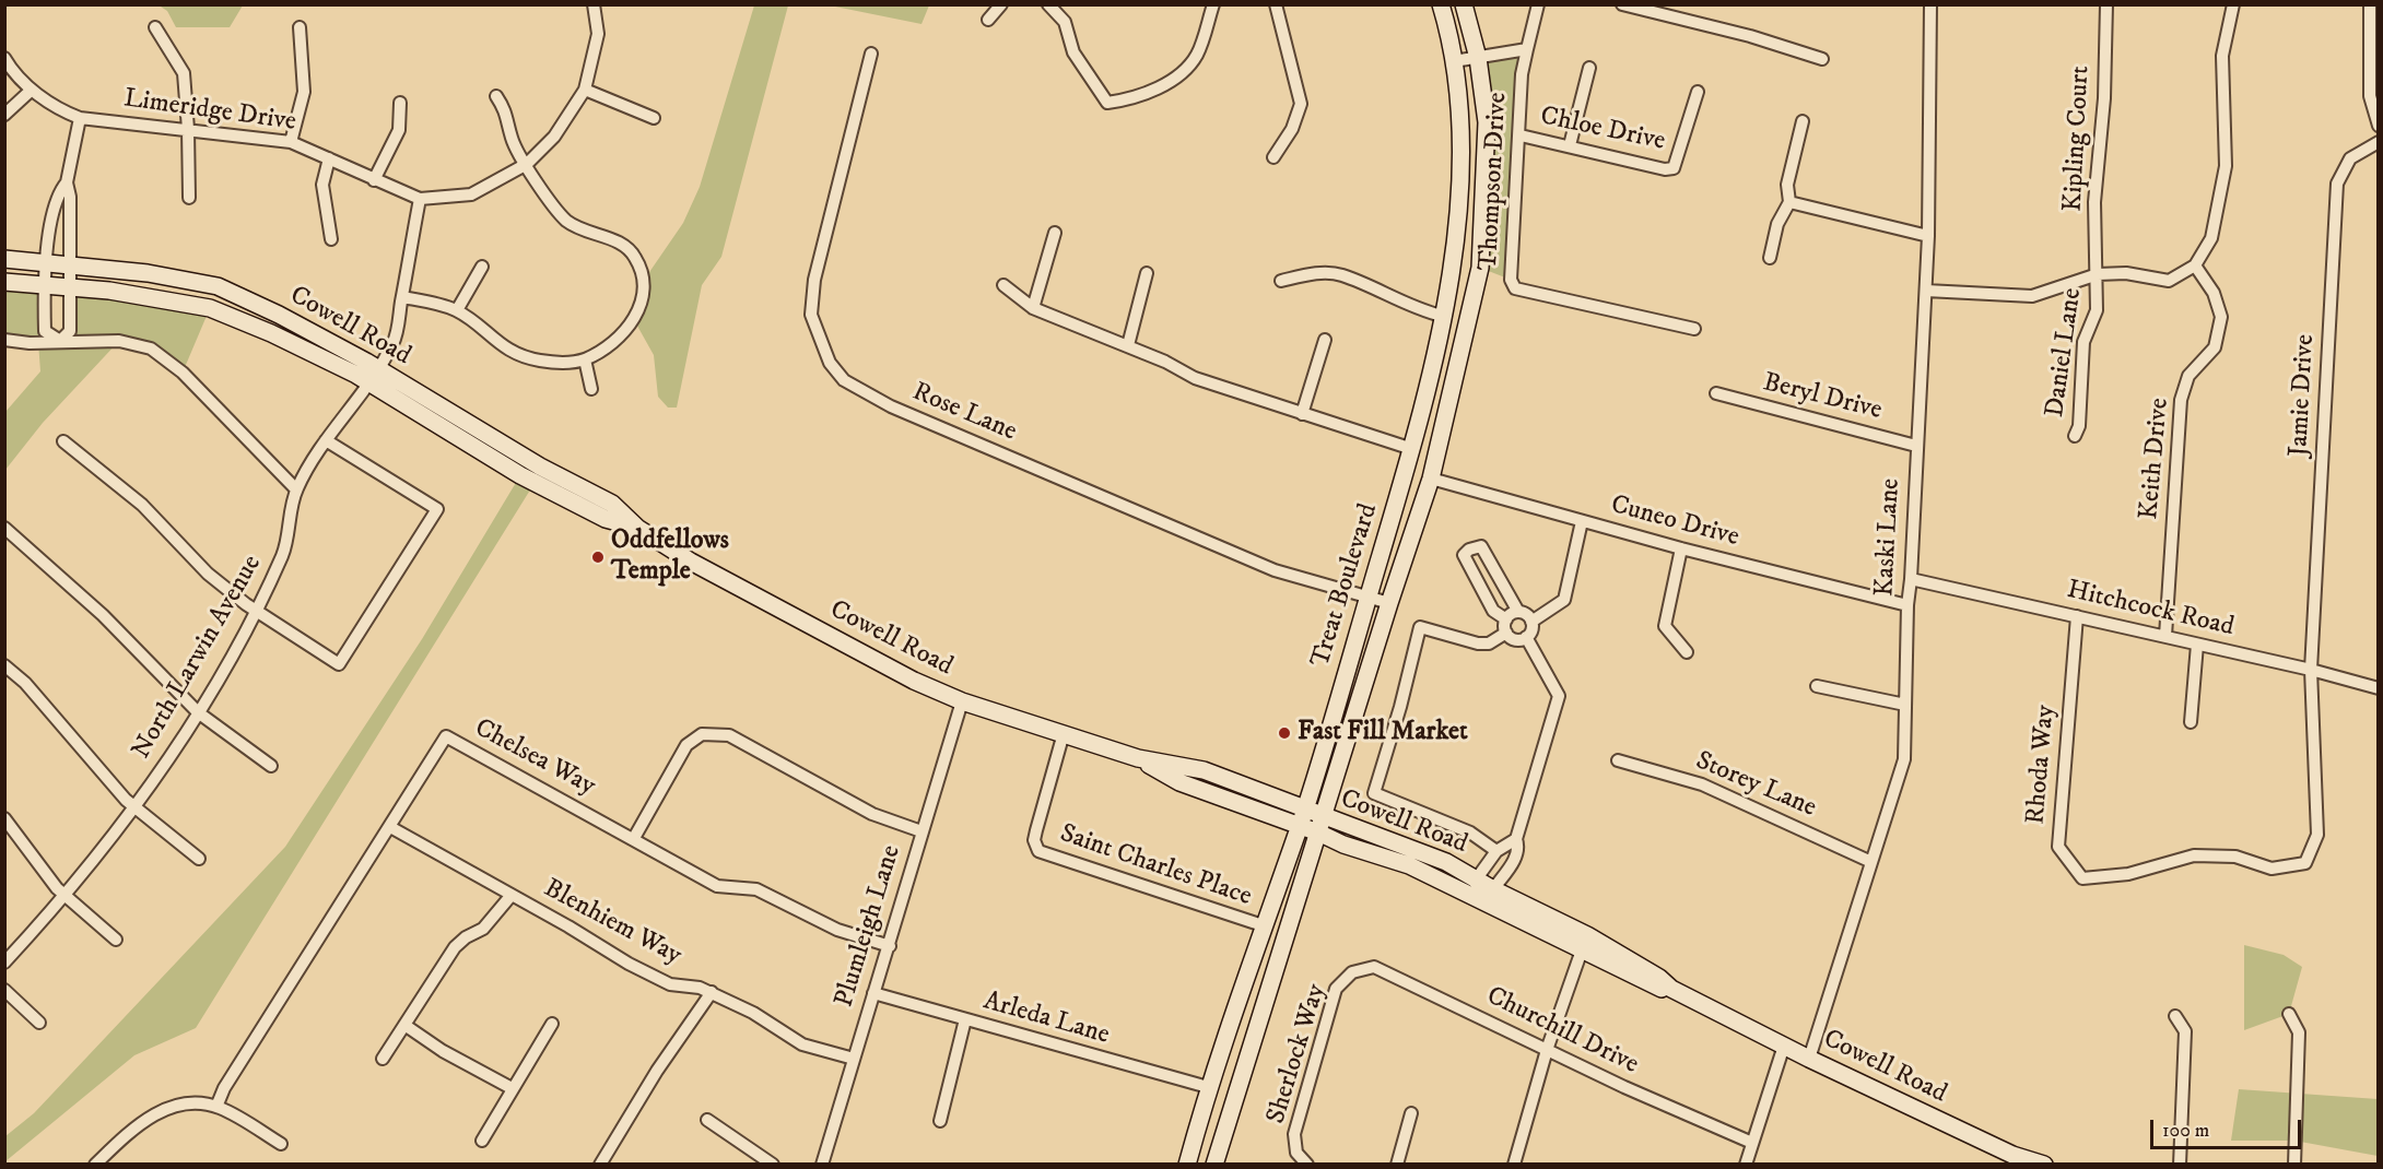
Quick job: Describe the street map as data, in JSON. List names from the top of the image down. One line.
{"streets":{"street":["Limeridge Drive","Chloe Drive","Kipling Court","Thompson Drive","Cowell Road","Daniel Lane","Jamie Drive","Beryl Drive","Rose Lane","Keith Drive","Cuneo Drive","Kaski Lane","Treat Boulevard","Hitchcock Road","North Larwin Avenue","Chelsea Way","Rhoda Way","Storey Lane","Saint Charles Place","Blenhiem Way","Plumleigh Lane","Arleda Lane","Churchill Drive","Sherlock Way"]},"crossings":[["Limeridge Drive","North Larwin Avenue"],["Chloe Drive","Thompson Drive"],["Kipling Court","Daniel Lane"],["Cowell Road","Kaski Lane"],["Cowell Road","Treat Boulevard"],["Cowell Road","North Larwin Avenue"],["Cowell Road","Saint Charles Place"],["Cowell Road","Plumleigh Lane"],["Jamie Drive","Hitchcock Road"],["Jamie Drive","Rhoda Way"],["Beryl Drive","Kaski Lane"],["Rose Lane","Treat Boulevard"],["Keith Drive","Hitchcock Road"],["Cuneo Drive","Kaski Lane"],["Cuneo Drive","Treat Boulevard"],["Kaski Lane","Hitchcock Road"],["Kaski Lane","Storey Lane"],["Treat Boulevard","Saint Charles Place"],["Treat Boulevard","Arleda Lane"],["Hitchcock Road","Rhoda Way"],["Chelsea Way","Blenhiem Way"],["Chelsea Way","Plumleigh Lane"],["Blenhiem Way","Plumleigh Lane"],["Plumleigh Lane","Arleda Lane"],["Churchill Drive","Sherlock Way"]],"places":["Oddfellows Temple","Fast Fill Market"],"scale_bar":"100 m"}
